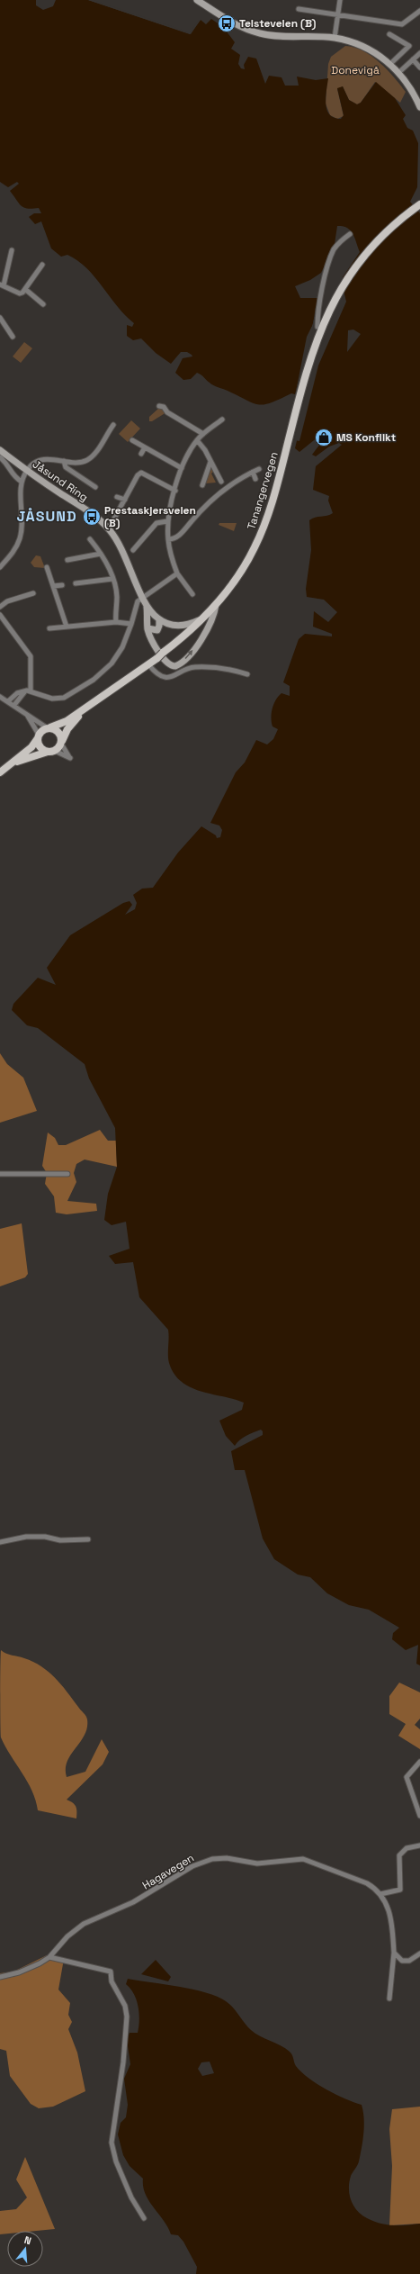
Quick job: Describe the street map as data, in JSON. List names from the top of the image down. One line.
{"streets":{"main road":["Jåsund Ring","Tanangervegen"],"street":["Hagavegen"]},"crossings":[["Jåsund Ring","Tanangervegen"]],"districts":["JÅSUND"],"parks":["Donevigå"],"places":{"bus stop":["Teisteveien (B)","Prestaskjersveien (B)"],"shop":["MS Konflikt"]},"north":"top"}
